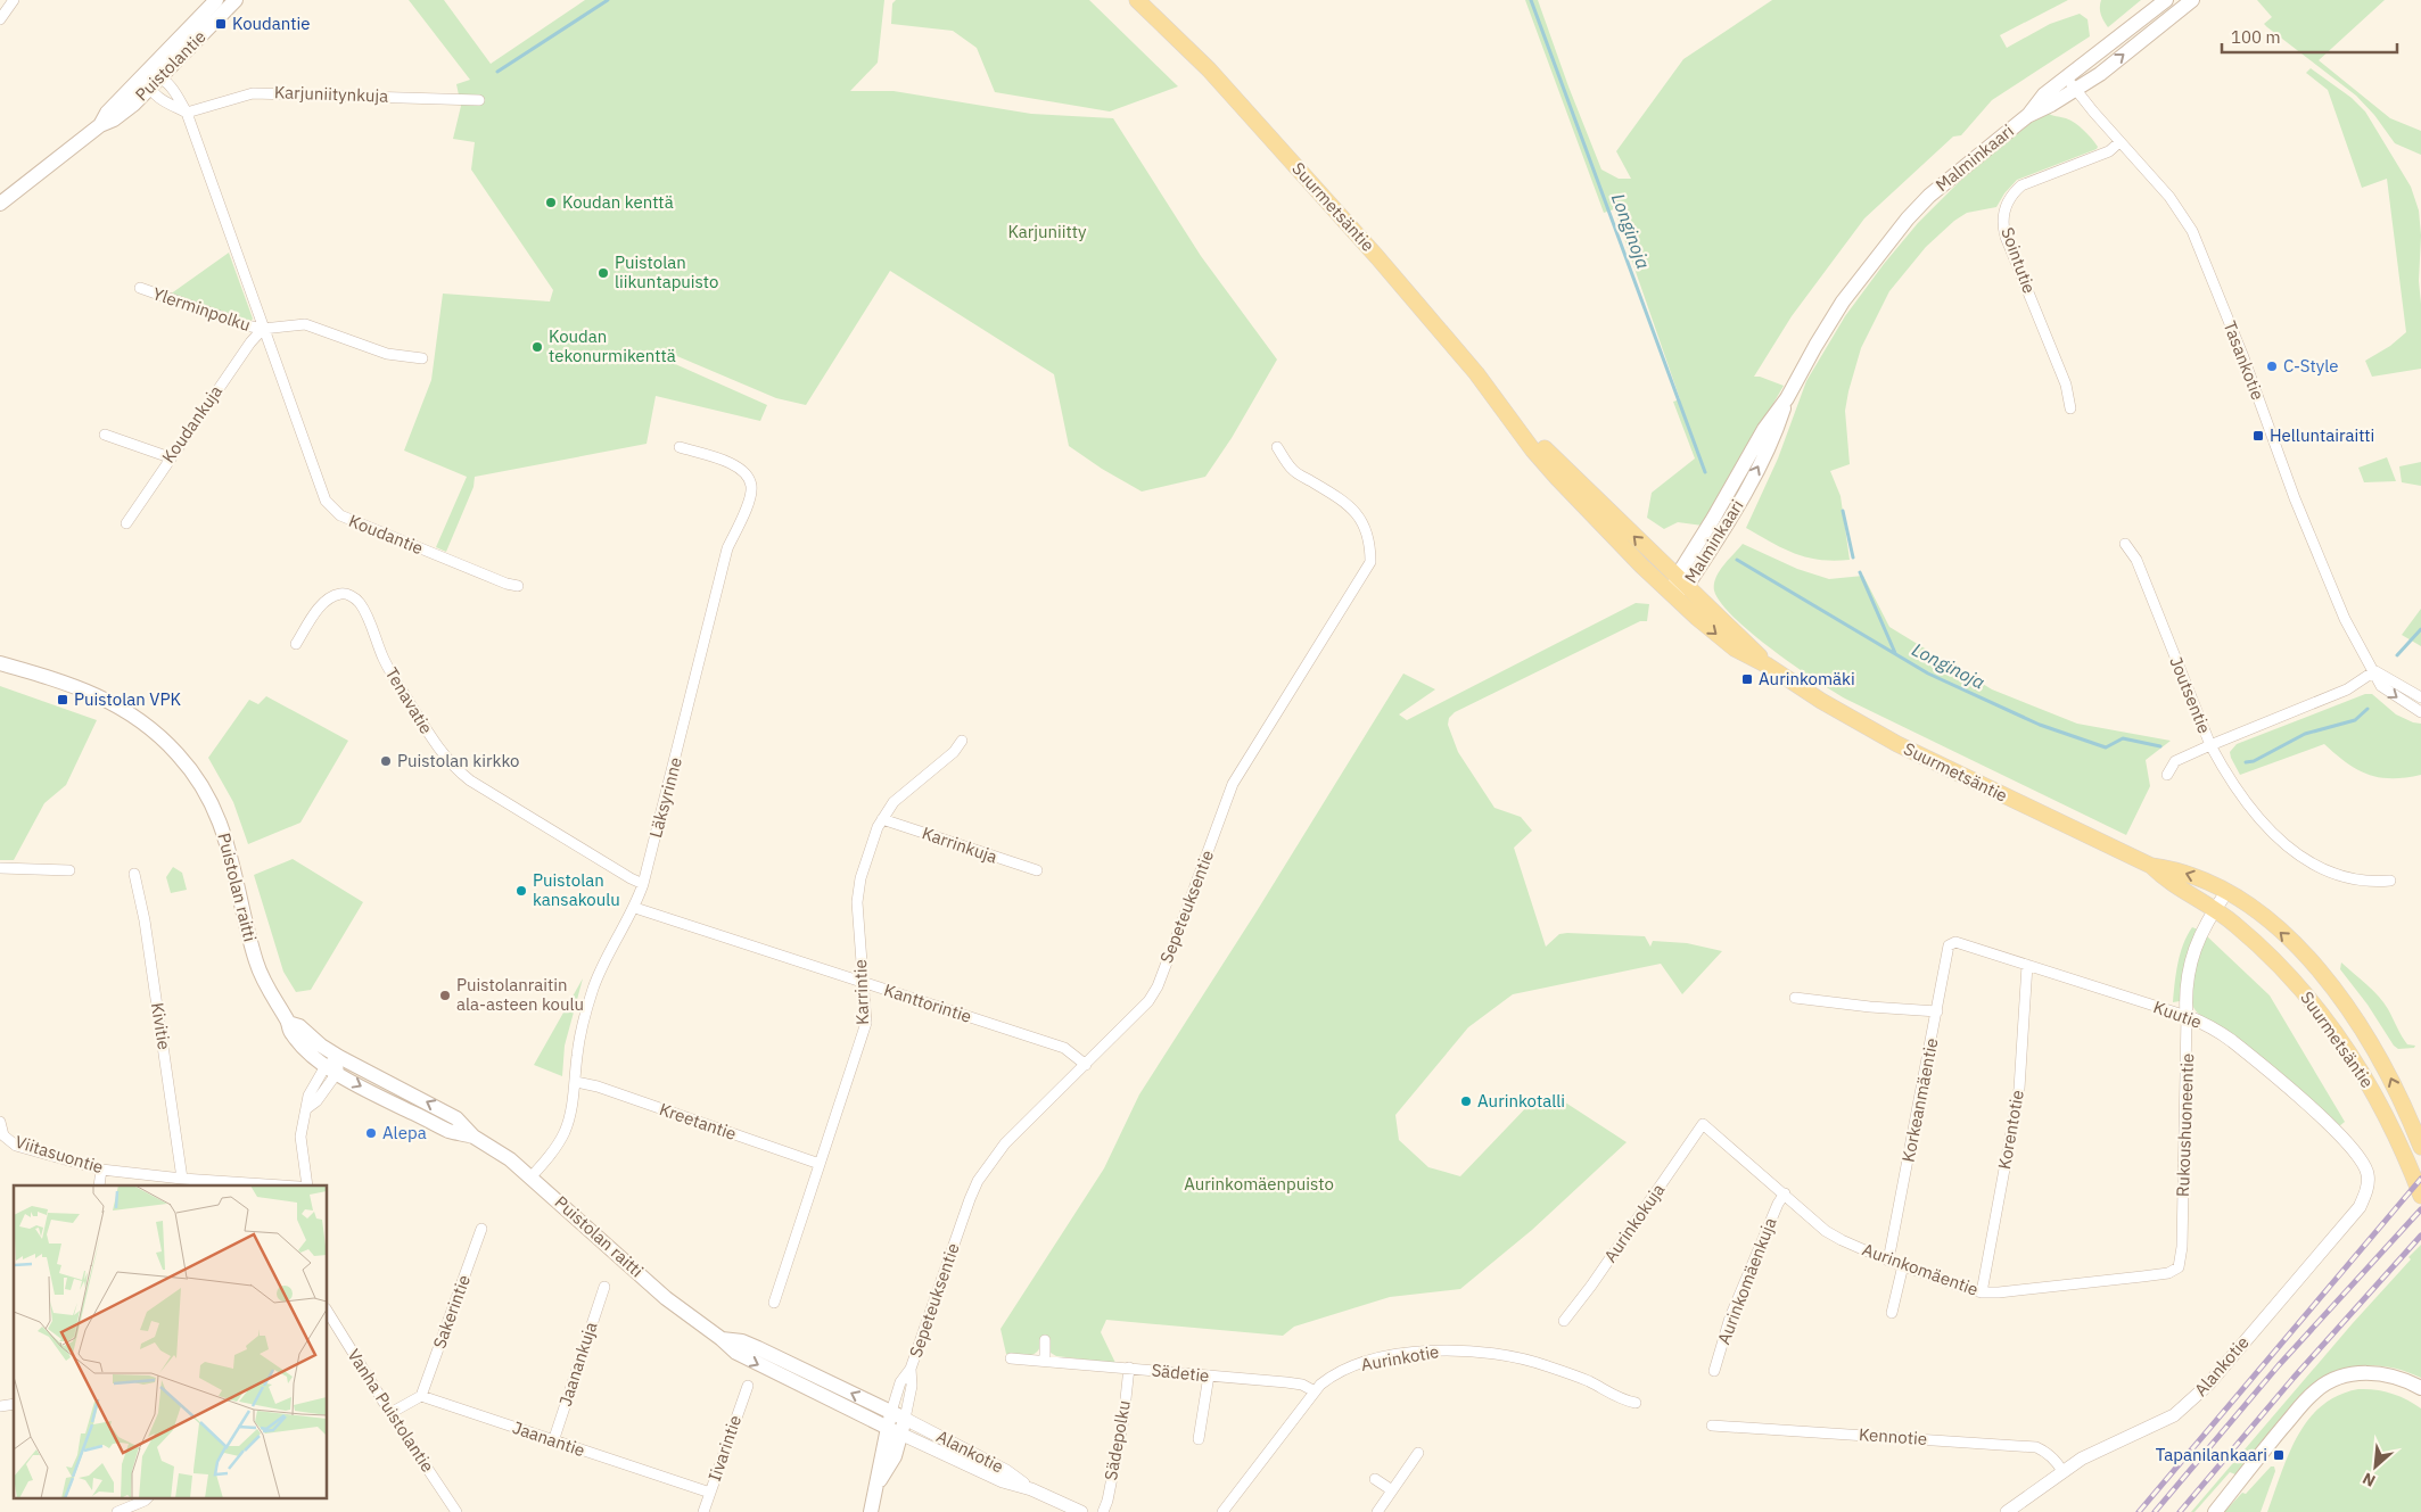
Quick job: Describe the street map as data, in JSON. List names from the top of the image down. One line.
{"streets":{"main road":["Puistolantie","Malminkaari","Suurmetsäntie","Puistolan raitti"],"street":["Karjuniitynkuja","Sointutie","Ylerminpolku","Tasankotie","Koudankuja","Koudantie","Joutsentie","Tenavatie","Läksyrinne","Karrinkuja","Sepeteuksentie","Karrintie","Kanttorintie","Kuutie","Kivitie","Korkeanmäentie","Kreetantie","Rukoushuoneentie","Korentotie","Viitasuontie","Aurinkokuja","Aurinkomäentie","Aurinkomäenkuja","Sakerintie","Aurinkotie","Jaanankuja","Alankotie","Sädetie","Vanha Puistolantie","Kennotie","Jaanantie","Sädepolku","Iivarintie"]},"crossings":[["Puistolantie","Koudantie"],["Karjuniitynkuja","Koudantie"],["Malminkaari","Suurmetsäntie"],["Malminkaari","Tasankotie"],["Suurmetsäntie","Rukoushuoneentie"],["Sointutie","Tasankotie"],["Ylerminpolku","Koudankuja"],["Ylerminpolku","Koudantie"],["Tasankotie","Joutsentie"],["Koudankuja","Koudantie"],["Tenavatie","Läksyrinne"],["Läksyrinne","Puistolan raitti"],["Läksyrinne","Kanttorintie"],["Läksyrinne","Kreetantie"],["Karrinkuja","Karrintie"],["Puistolan raitti","Sepeteuksentie"],["Puistolan raitti","Alankotie"],["Sepeteuksentie","Kanttorintie"],["Sepeteuksentie","Alankotie"],["Karrintie","Kanttorintie"],["Karrintie","Kreetantie"],["Kuutie","Korkeanmäentie"],["Kuutie","Rukoushuoneentie"],["Kuutie","Korentotie"],["Kuutie","Alankotie"],["Kivitie","Viitasuontie"],["Korkeanmäentie","Aurinkomäentie"],["Rukoushuoneentie","Aurinkomäentie"],["Korentotie","Aurinkomäentie"],["Aurinkokuja","Aurinkomäentie"],["Aurinkomäentie","Aurinkomäenkuja"],["Sakerintie","Jaanantie"],["Aurinkotie","Sädetie"],["Jaanankuja","Jaanantie"],["Alankotie","Kennotie"],["Sädetie","Sädepolku"],["Jaanantie","Iivarintie"]],"water":["Longinoja"],"parks":["Karjuniitty","Aurinkomäenpuisto"],"places":{"transit":["Koudantie","Helluntairaitti","Aurinkomäki","Puistolan VPK","Tapanilankaari"],"other":["Koudan kenttä","Puistolan liikuntapuisto","Koudan tekonurmikenttä","C-Style","Puistolan kirkko","Puistolan kansakoulu","Puistolanraitin ala-asteen koulu","Aurinkotalli","Alepa"]},"scale_bar":"100 m","north":"bottom left"}
